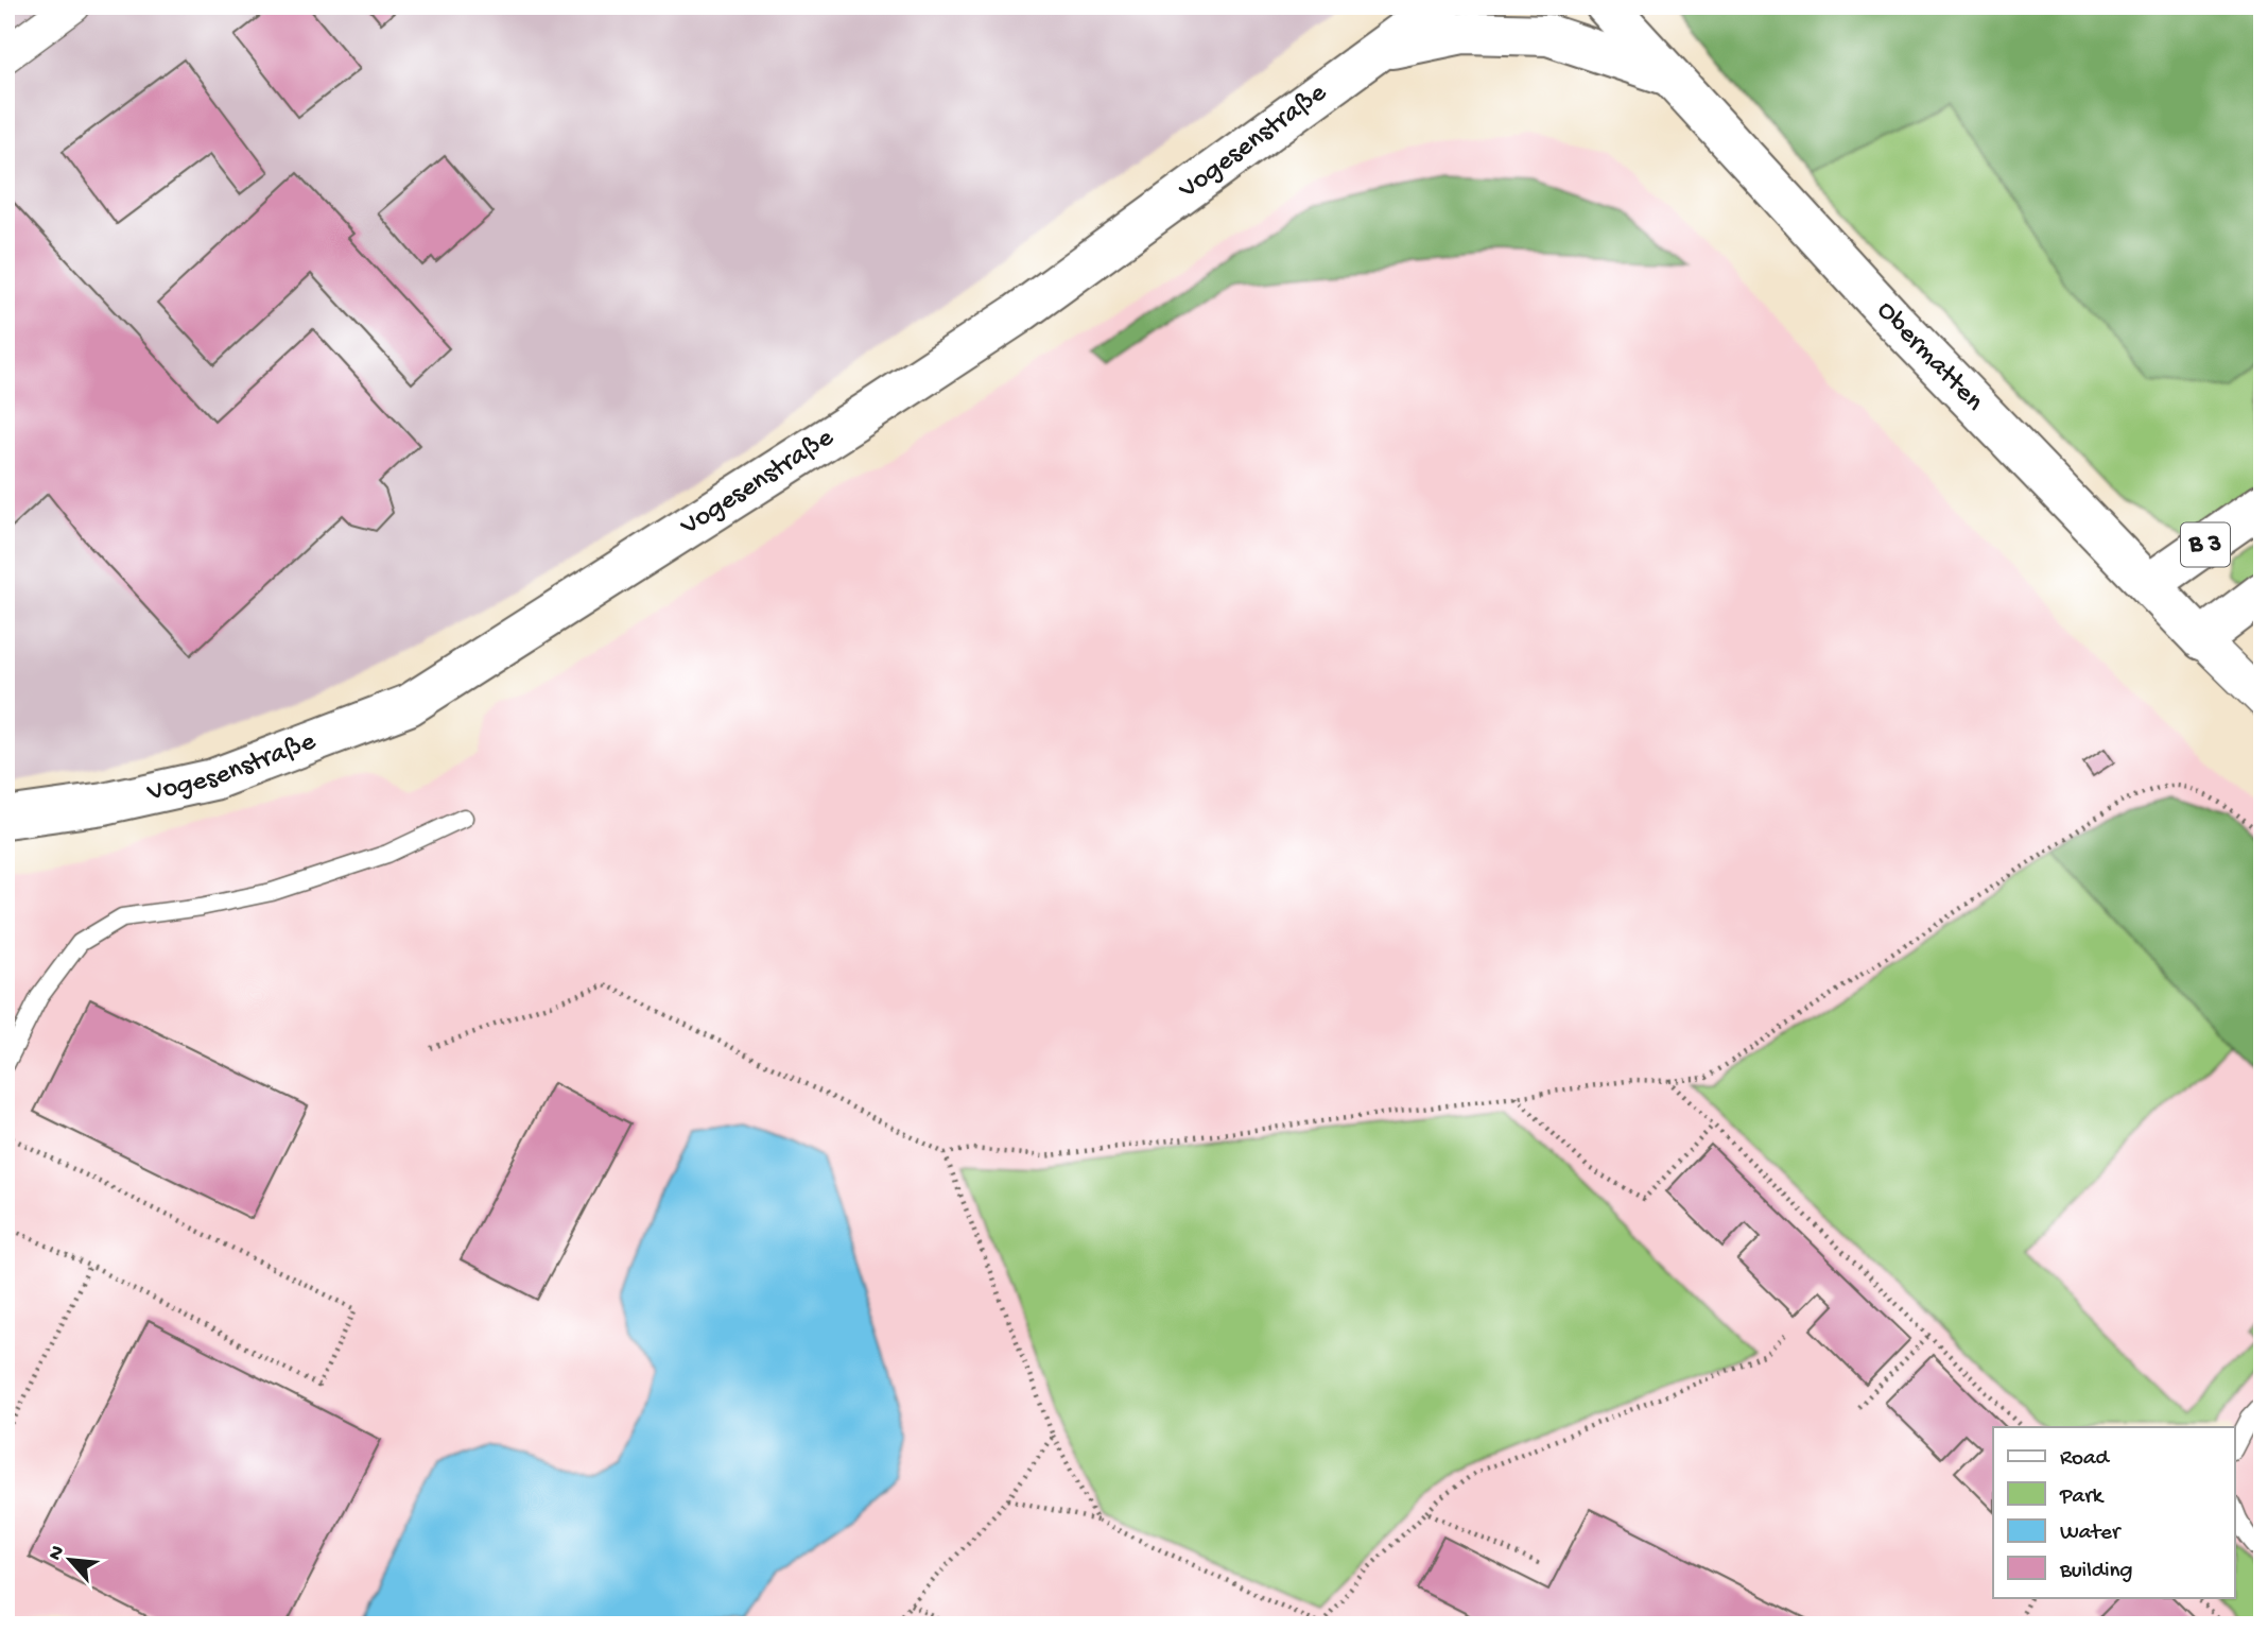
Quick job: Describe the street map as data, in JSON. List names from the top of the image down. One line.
{"streets":{"street":["Vogesenstraße","Obermatten","B 3"]},"crossings":[["Obermatten","B 3"]],"legend":["Road","Park","Water","Building"],"north":"top left"}
